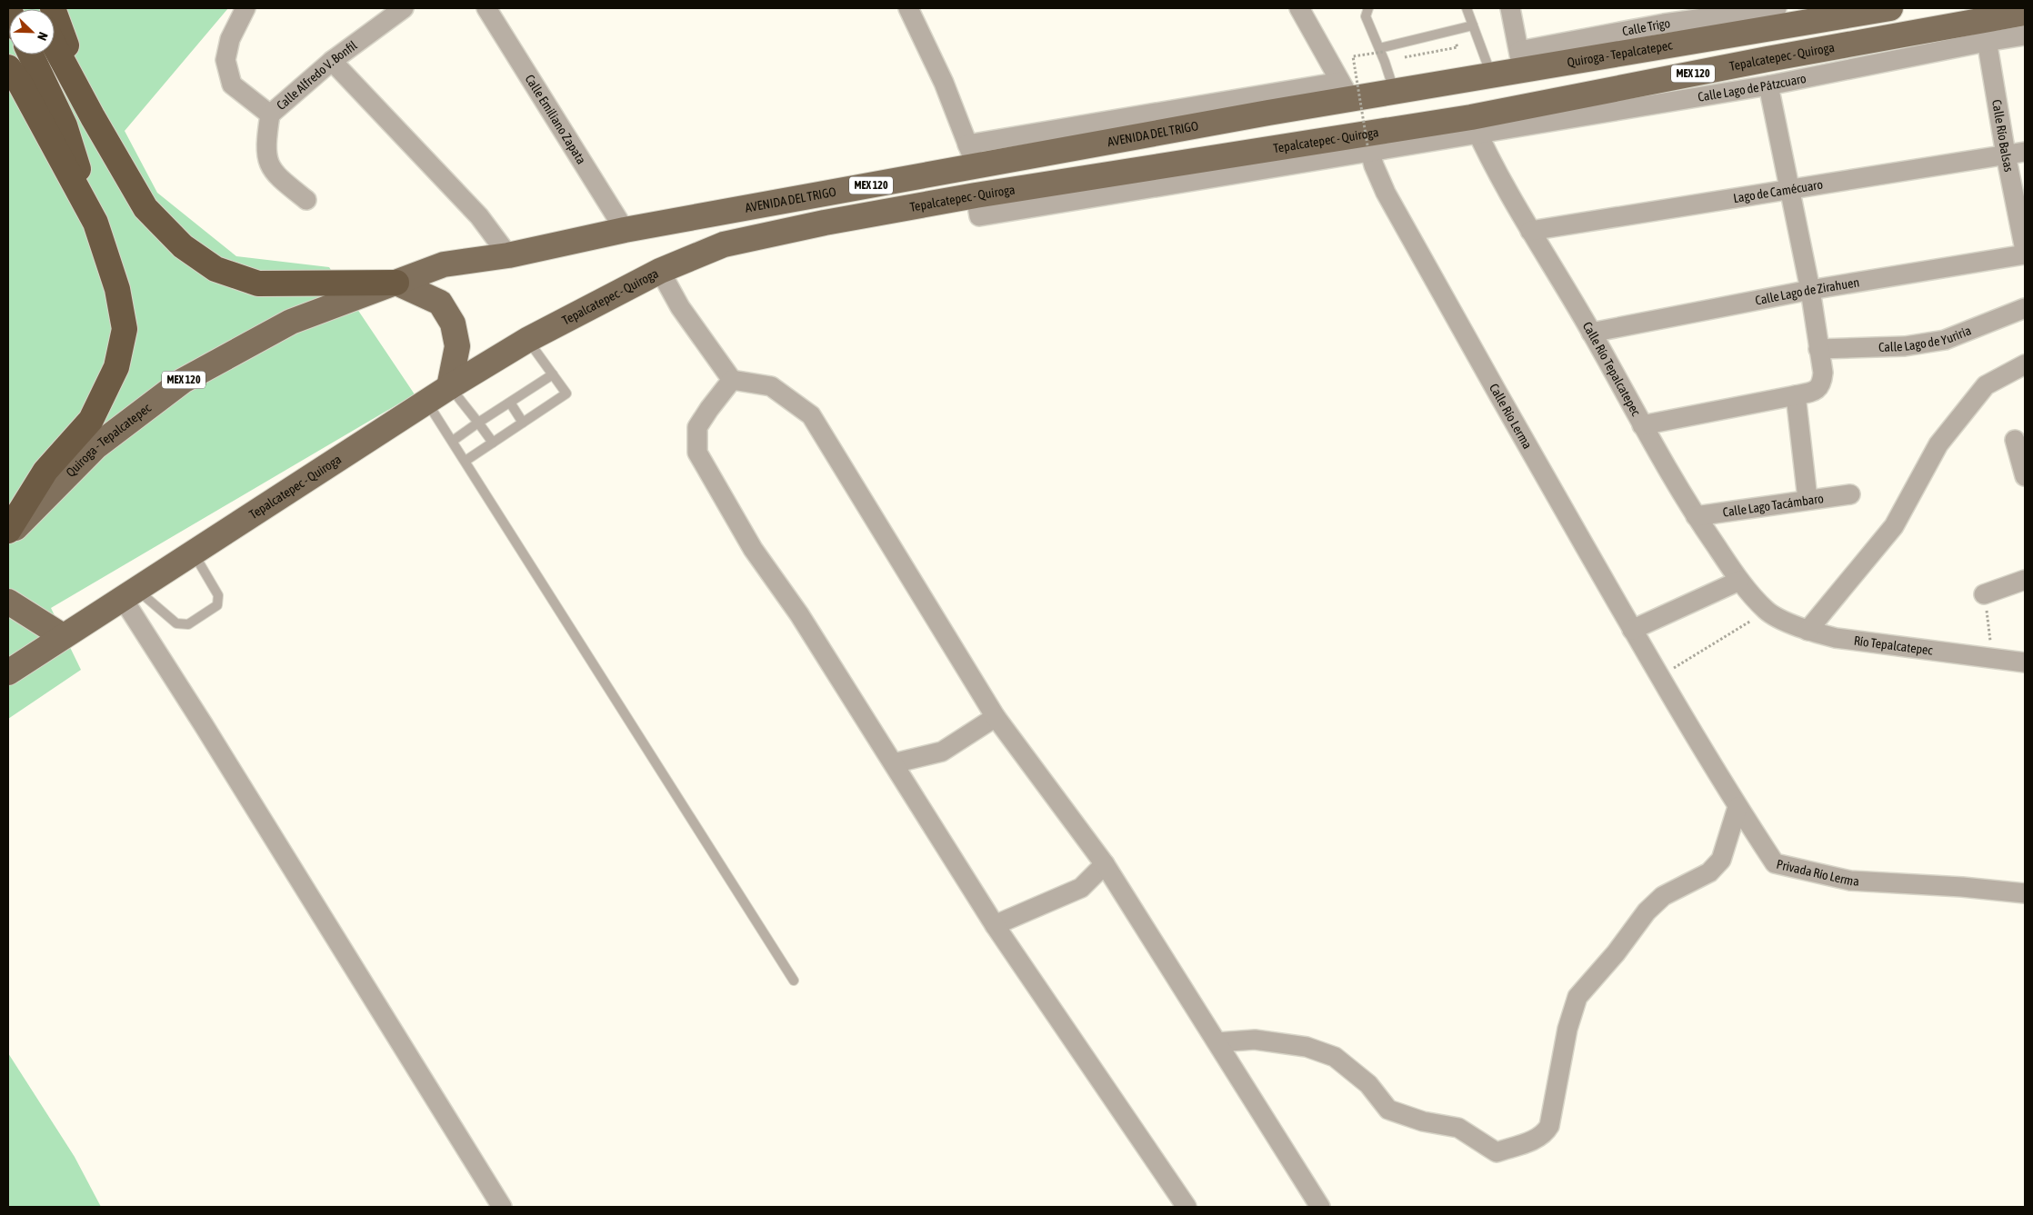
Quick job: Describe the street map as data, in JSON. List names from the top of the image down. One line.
{"streets":{"main road":["Quiroga - Tepalcatepec","Tepalcatepec - Quiroga","MEX 120","AVENIDA DEL TRIGO"],"street":["Calle Trigo","Calle Alfredo V. Bonfil","Calle Lago de Pátzcuaro","Calle Emiliano Zapata","Calle Río Balsas","Lago de Camécuaro","Calle Lago de Zirahuen","Calle Lago de Yuriria","Calle Río Tepalcatepec","Calle Río Lerma","Calle Lago Tacámbaro","Río Tepalcatepec","Privada Río Lerma"]},"crossings":[["Calle Trigo","Quiroga - Tepalcatepec"],["Quiroga - Tepalcatepec","AVENIDA DEL TRIGO"],["Tepalcatepec - Quiroga","Calle Lago de Pátzcuaro"],["Tepalcatepec - Quiroga","Calle Río Balsas"],["Tepalcatepec - Quiroga","Calle Río Tepalcatepec"],["Calle Lago de Pátzcuaro","Calle Río Balsas"],["Calle Lago de Pátzcuaro","Calle Río Tepalcatepec"],["Calle Lago de Pátzcuaro","Calle Río Lerma"],["Calle Emiliano Zapata","AVENIDA DEL TRIGO"],["Calle Río Balsas","Lago de Camécuaro"],["Lago de Camécuaro","Calle Río Tepalcatepec"],["Calle Lago de Zirahuen","Calle Río Tepalcatepec"],["Calle Río Tepalcatepec","Calle Lago Tacámbaro"],["Calle Río Tepalcatepec","Río Tepalcatepec"],["Calle Río Lerma","Privada Río Lerma"]],"north":"bottom right"}
